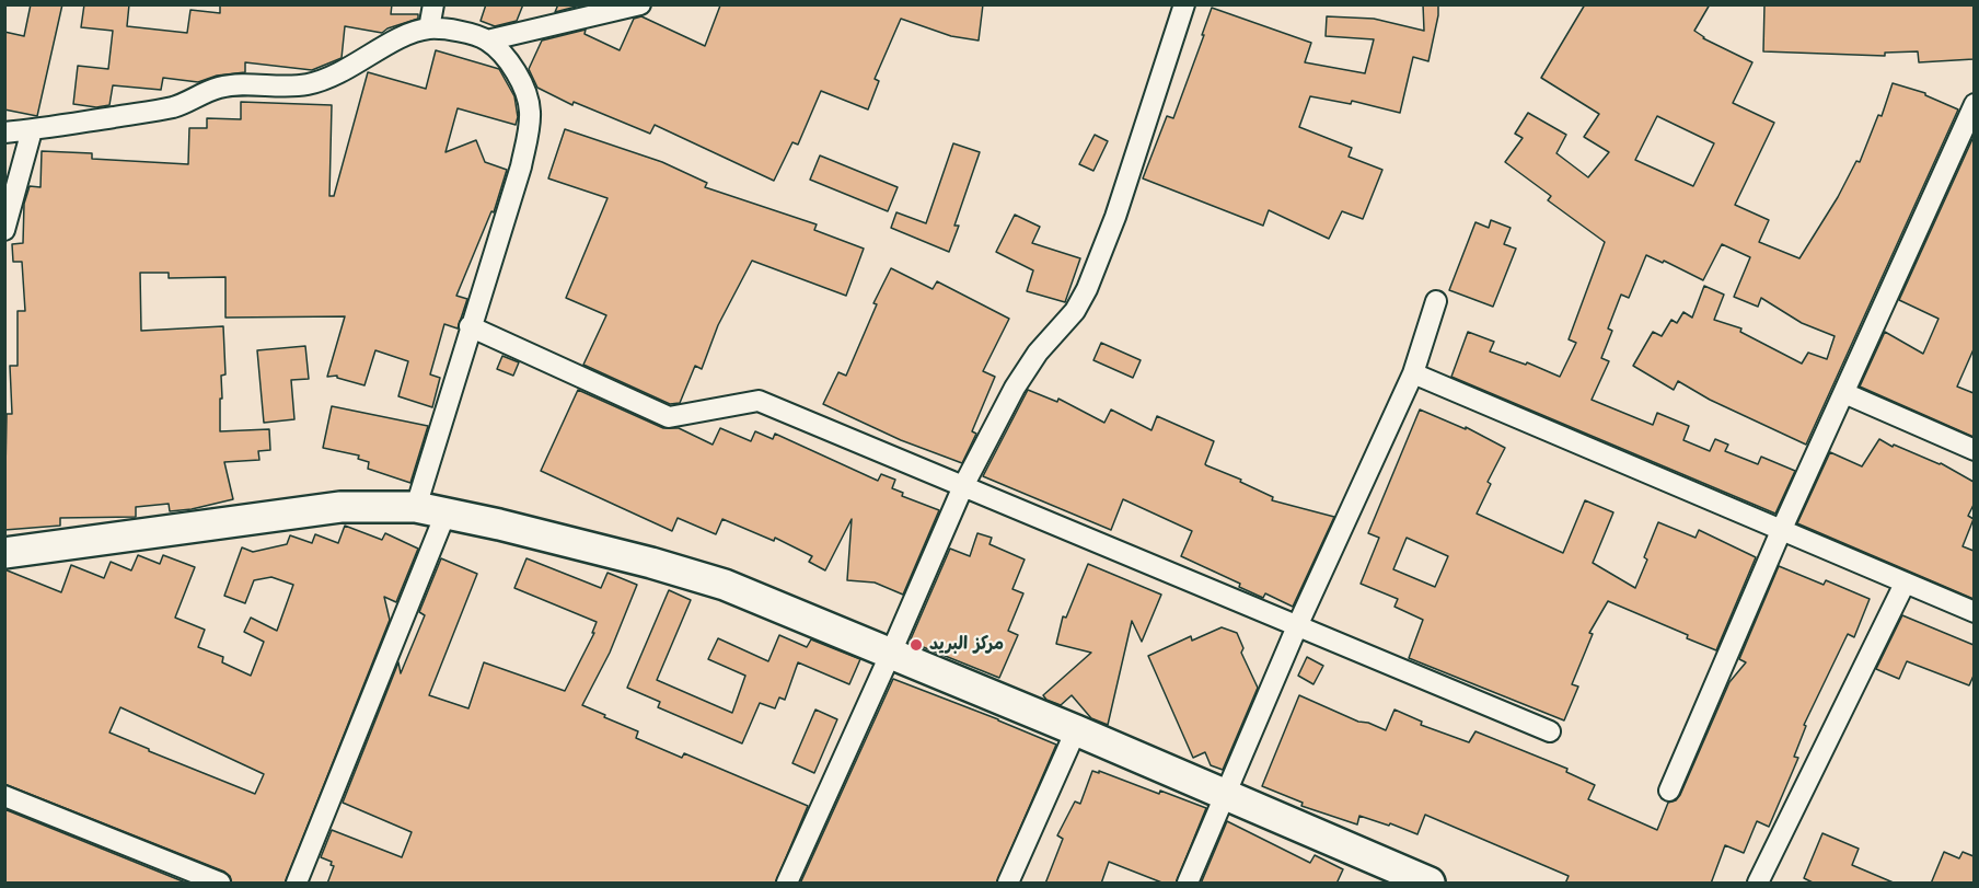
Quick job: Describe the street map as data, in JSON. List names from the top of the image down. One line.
{"places":["مركز البريد"]}
